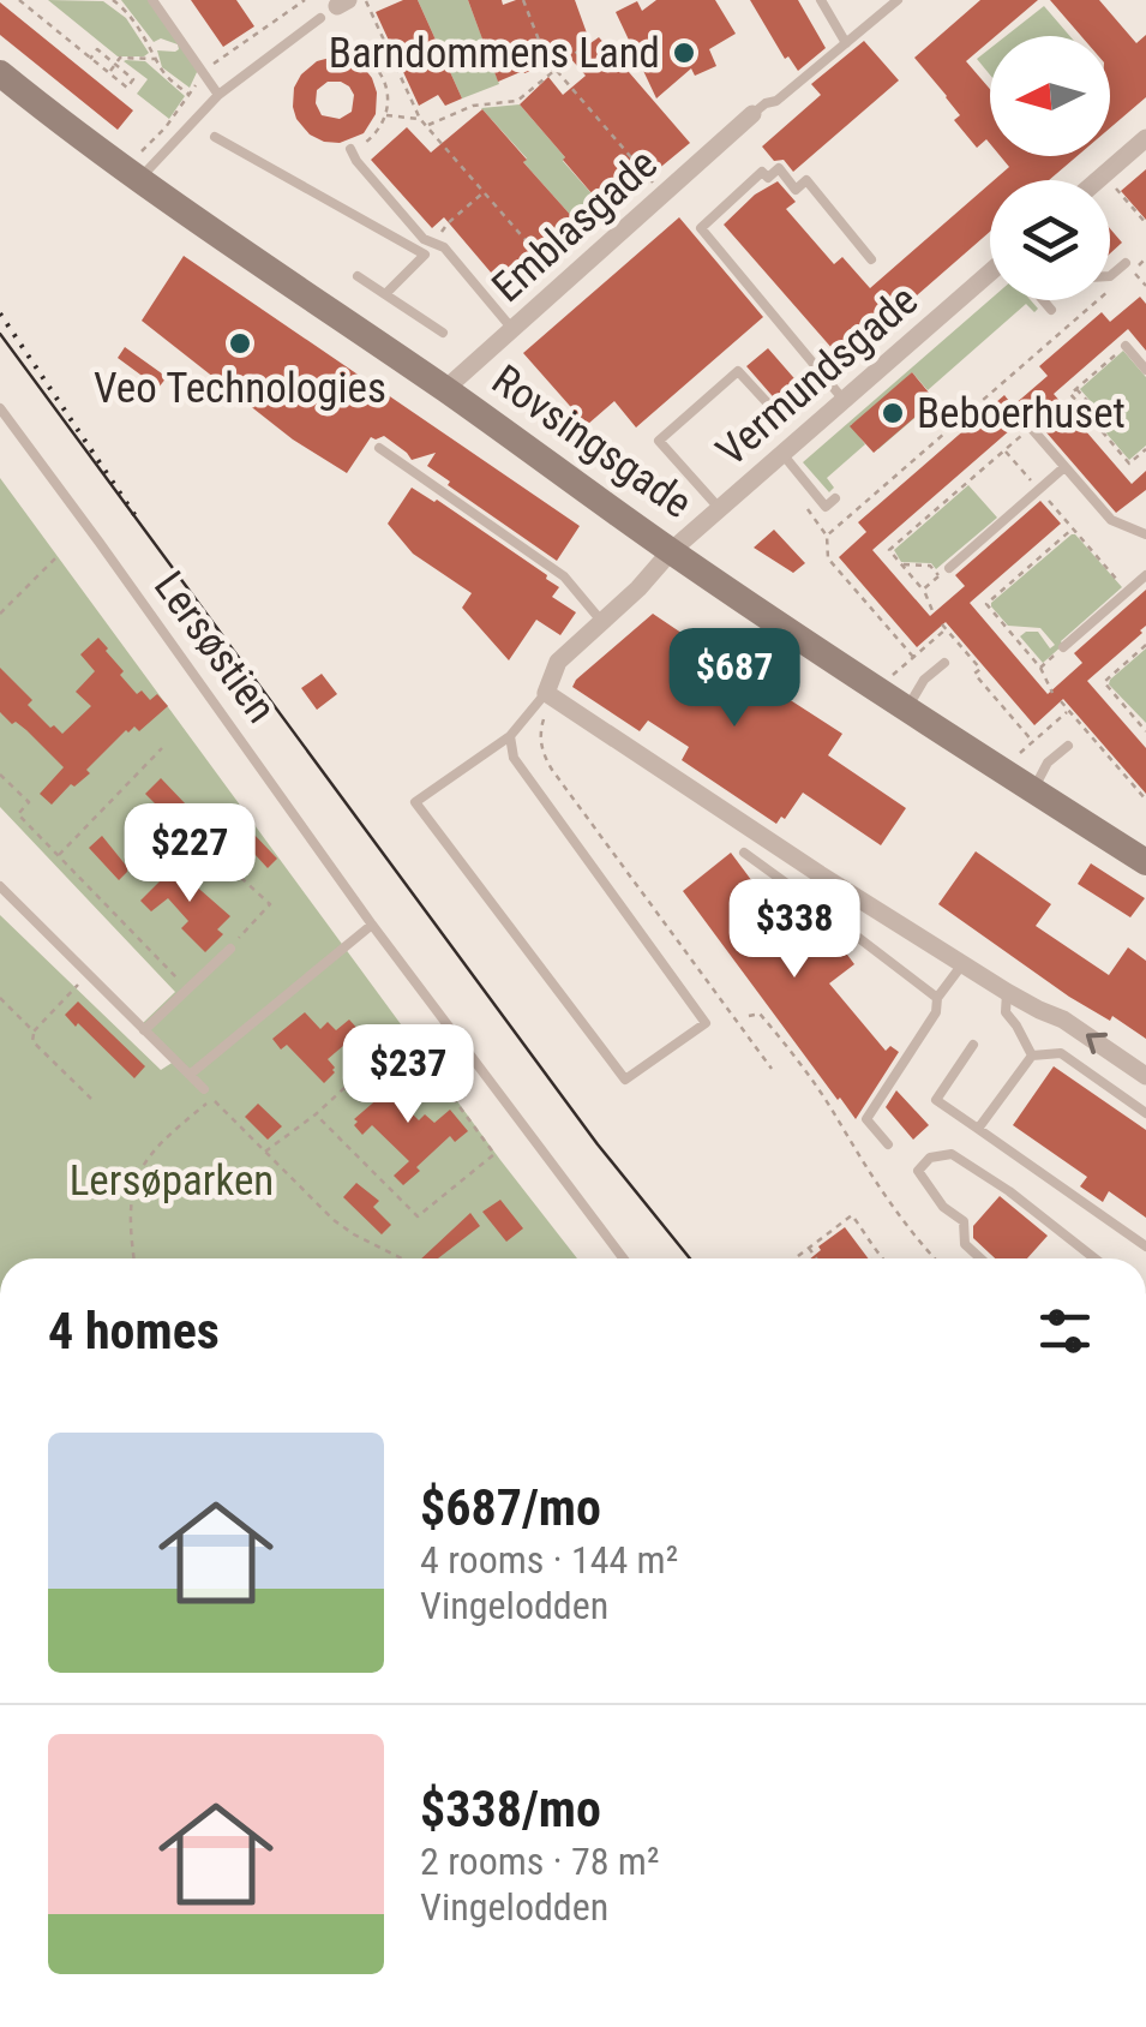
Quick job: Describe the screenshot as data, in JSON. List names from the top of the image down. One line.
{"streets":{"street":["Emblasgade","Vermundsgade","Rovsingsgade"],"lane":["Lersøstien"]},"crossings":[["Emblasgade","Rovsingsgade"],["Vermundsgade","Rovsingsgade"]],"parks":["Lersøparken"],"places":["Barndommens Land","Veo Technologies","Beboerhuset"],"north":"left","page":{"price":["$687","$227","$338","$237"],"heading":"4 homes","list":[{"name":"$687/mo","note":"4 rooms · 144 m² · Vingelodden"},{"name":"$338/mo","note":"2 rooms · 78 m² · Vingelodden"}]}}
